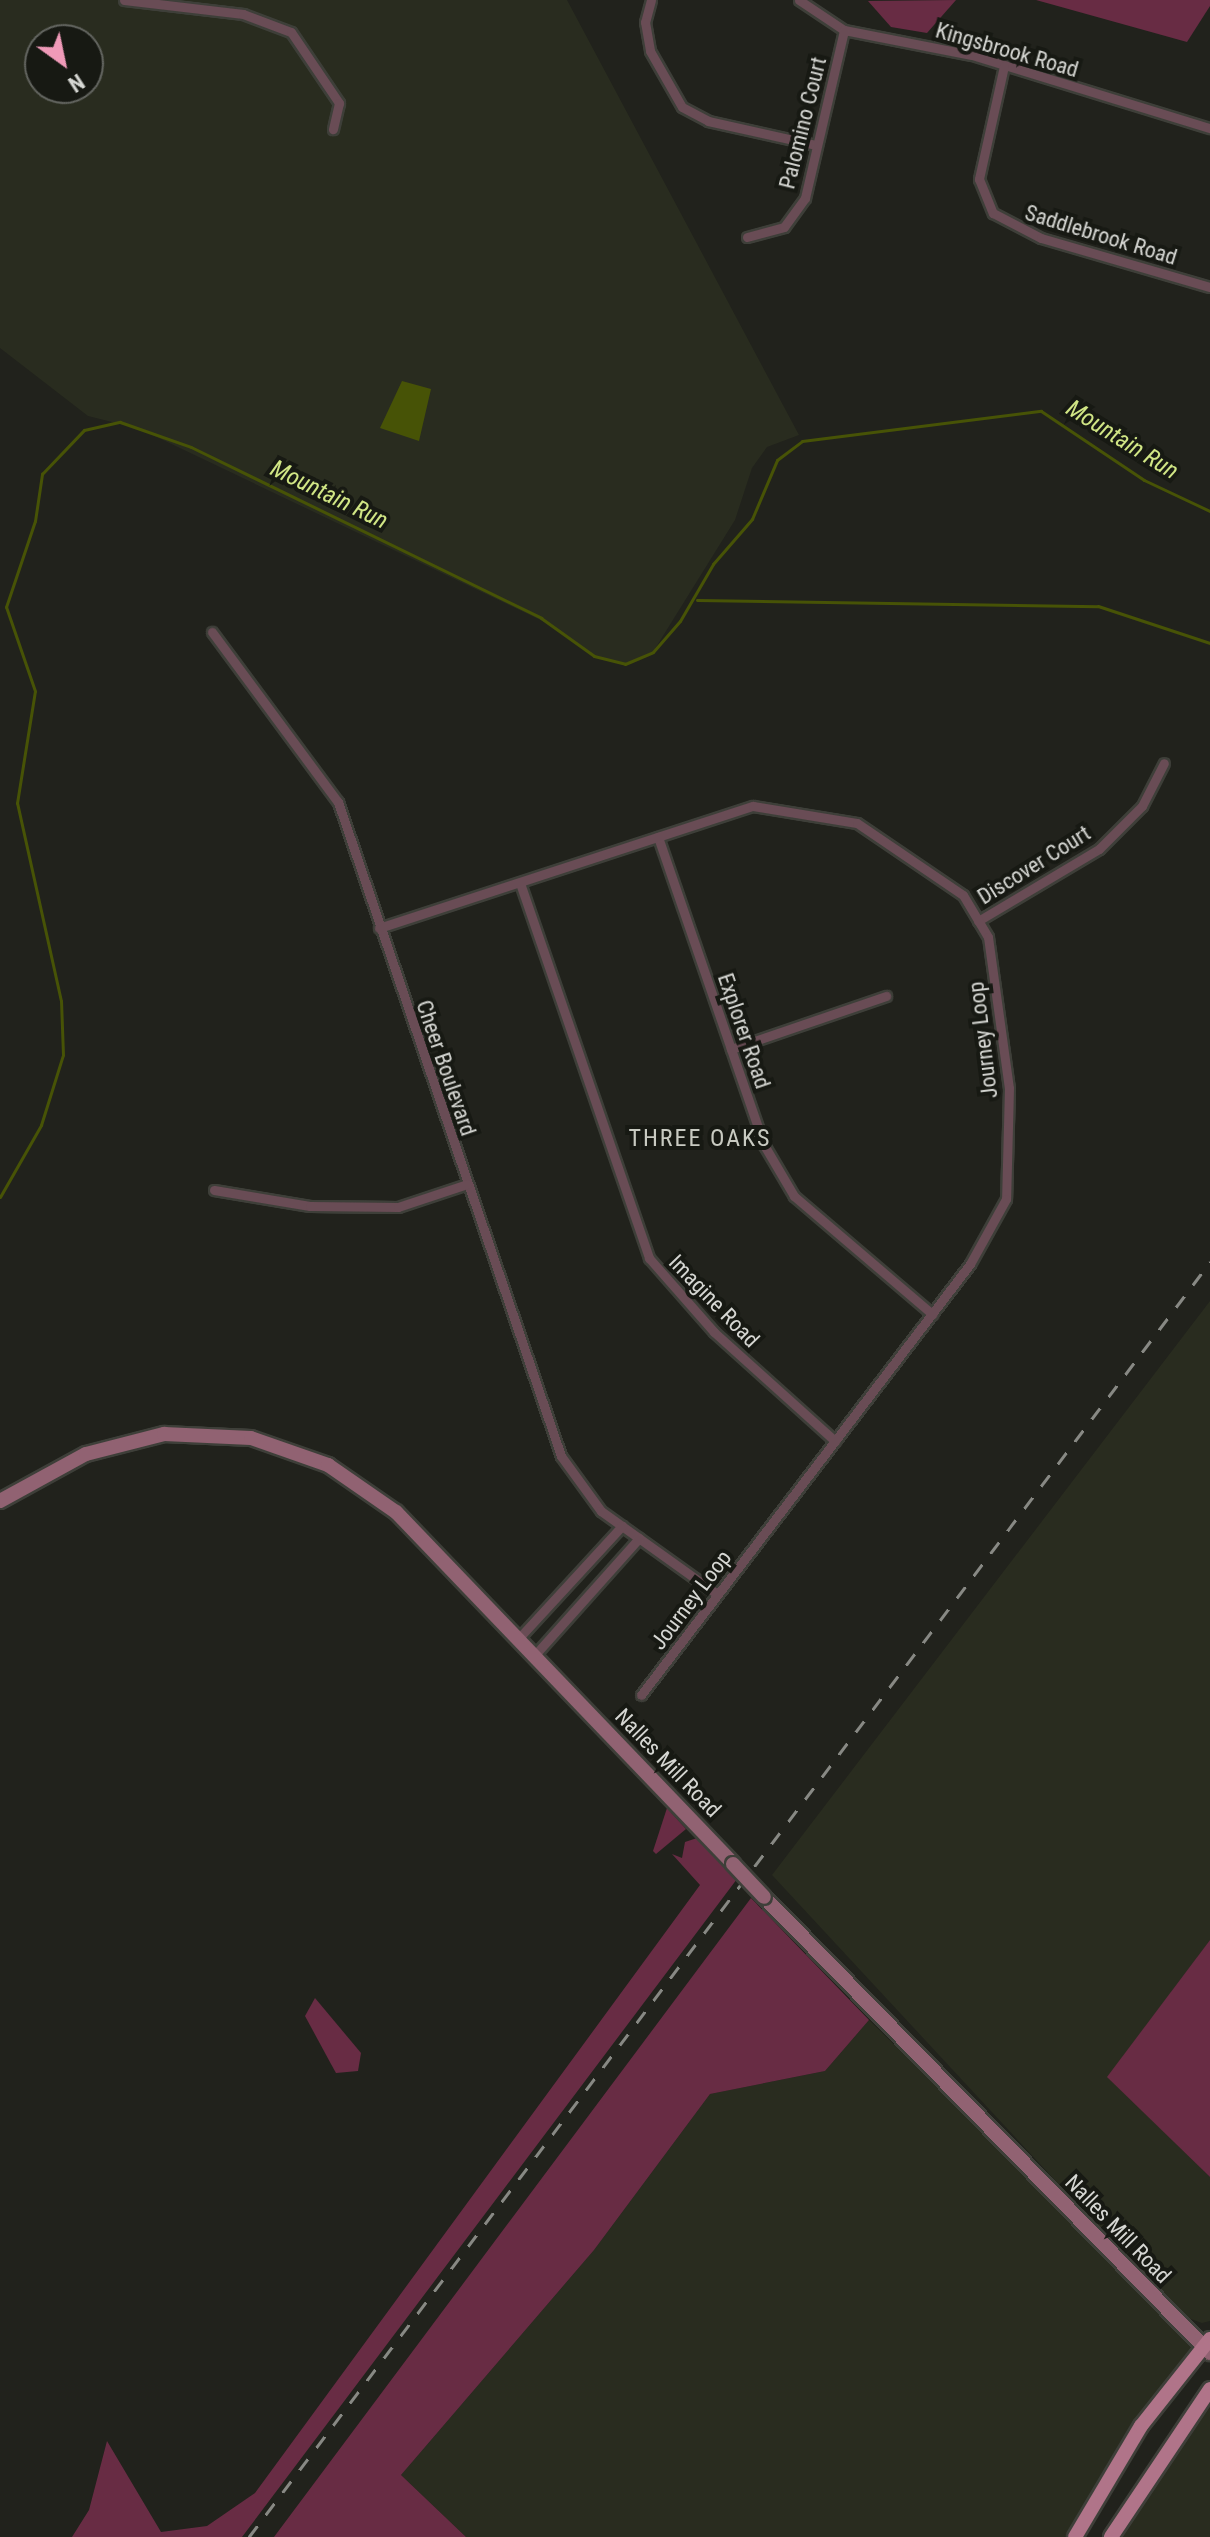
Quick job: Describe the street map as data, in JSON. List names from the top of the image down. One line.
{"streets":{"street":["Kingsbrook Road","Palomino Court","Saddlebrook Road","Discover Court","Explorer Road","Journey Loop","Cheer Boulevard","Imagine Road","Nalles Mill Road"]},"crossings":[["Kingsbrook Road","Palomino Court"],["Kingsbrook Road","Saddlebrook Road"],["Discover Court","Journey Loop"],["Explorer Road","Journey Loop"],["Journey Loop","Cheer Boulevard"],["Journey Loop","Imagine Road"]],"districts":["THREE OAKS"],"water":["Mountain Run"],"north":"bottom right"}
